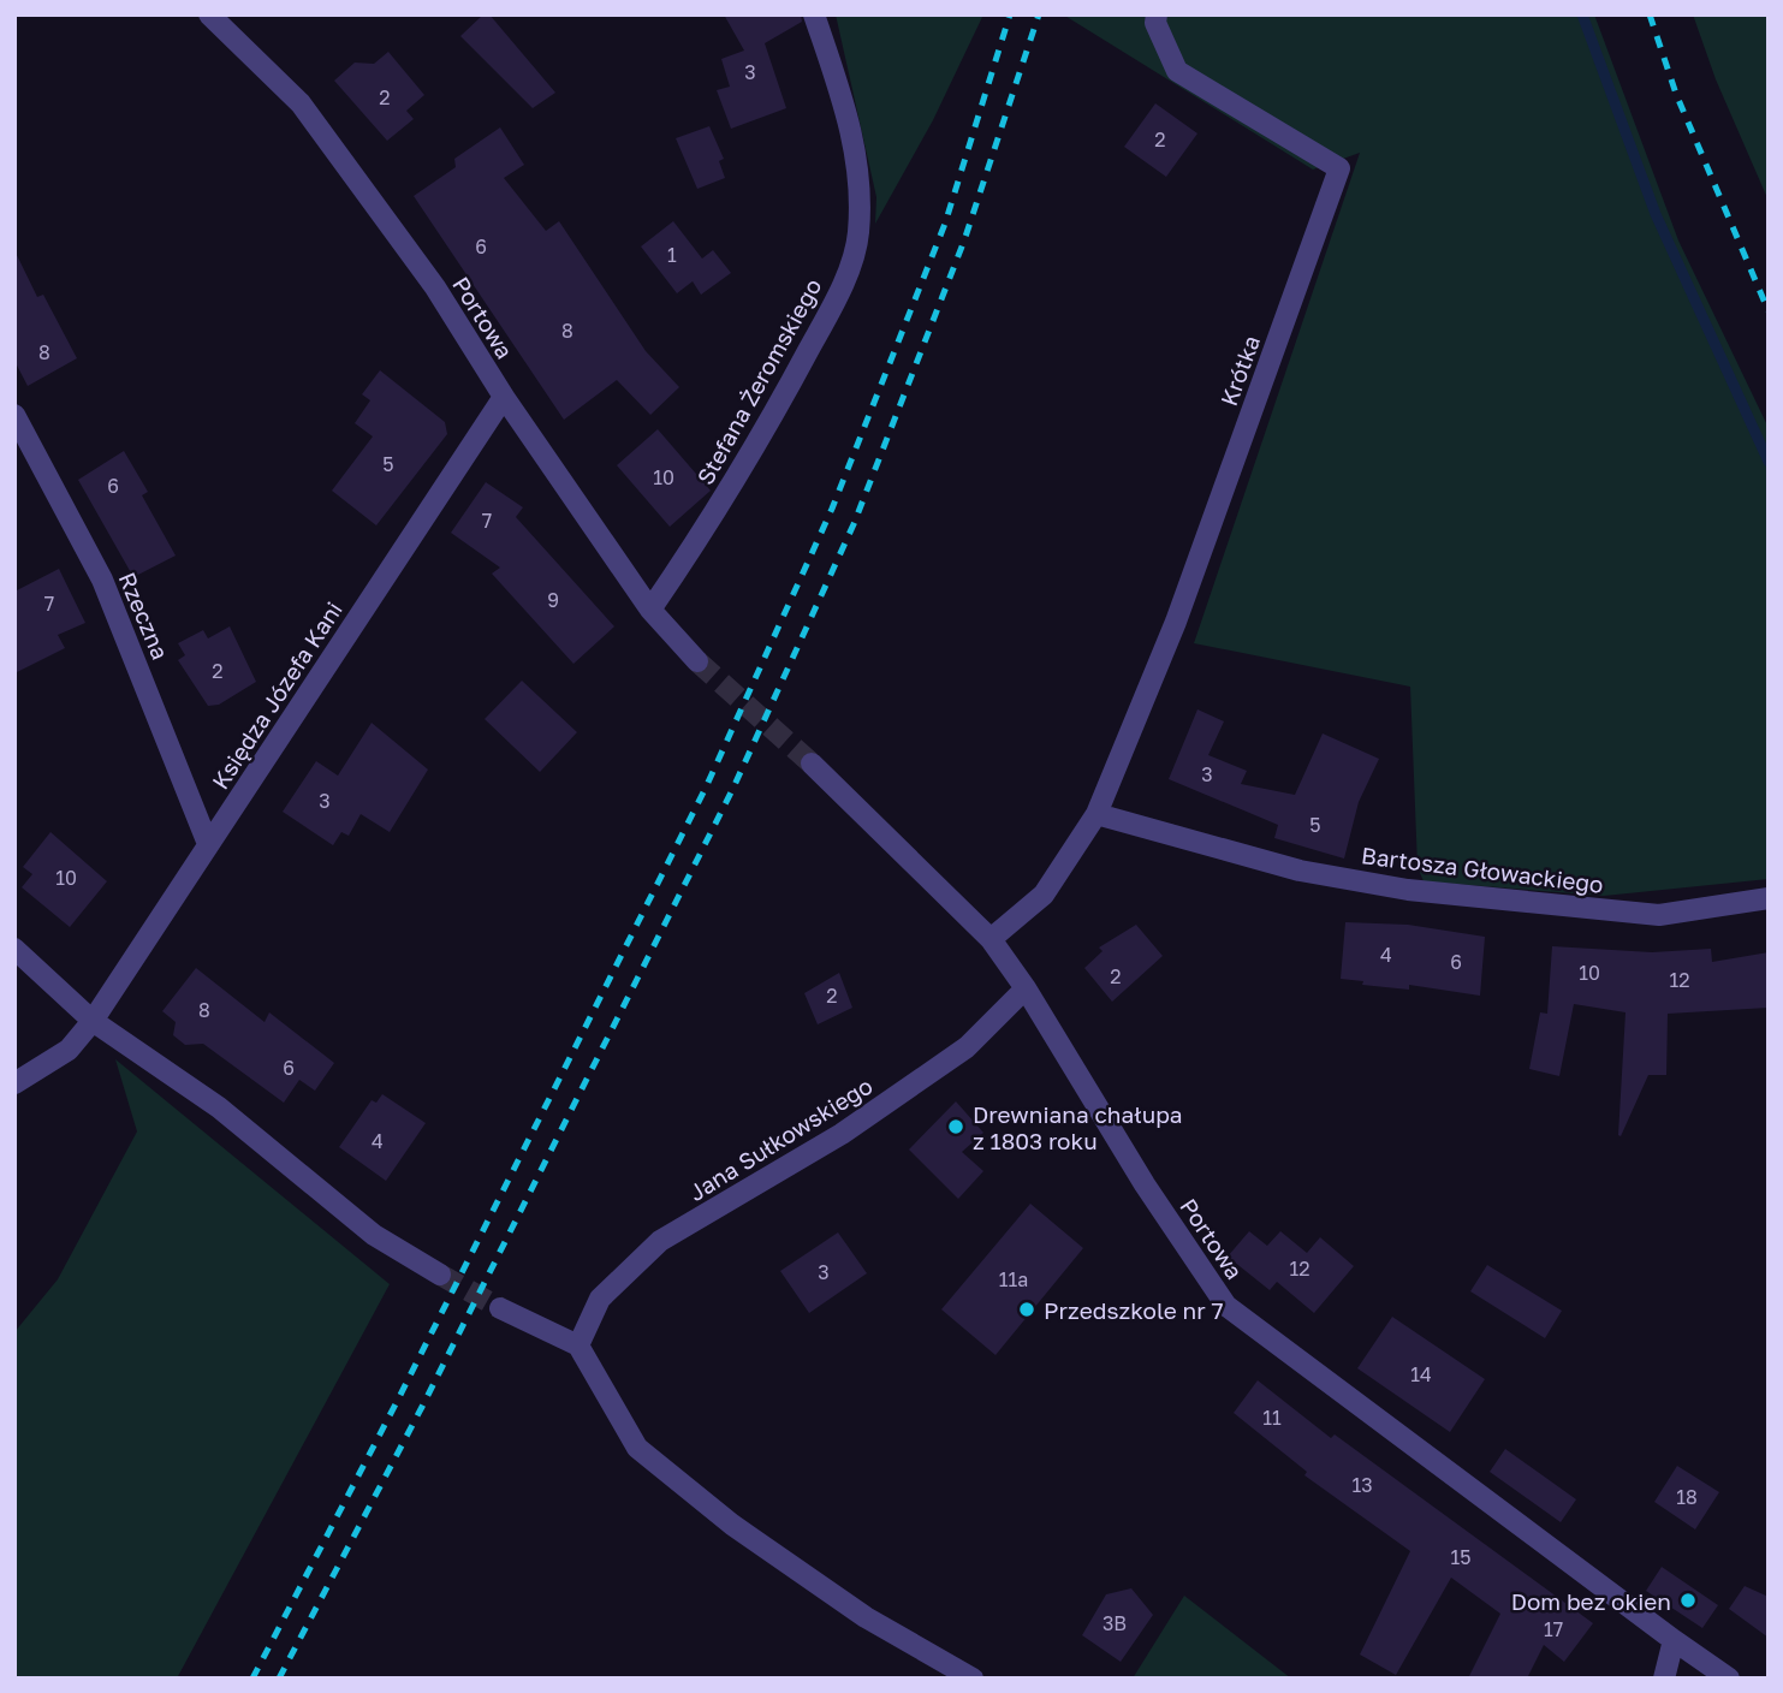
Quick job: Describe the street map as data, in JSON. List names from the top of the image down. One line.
{"streets":{"street":["Portowa","Krótka","Stefana Żeromskiego","Rzeczna","Księdza Józefa Kani","Bartosza Głowackiego","Jana Sułkowskiego"]},"crossings":[["Portowa","Stefana Żeromskiego"],["Portowa","Księdza Józefa Kani"],["Portowa","Jana Sułkowskiego"],["Krótka","Bartosza Głowackiego"],["Rzeczna","Księdza Józefa Kani"]],"places":["Drewniana chałupa z 1803 roku","Przedszkole nr 7","Dom bez okien"],"house_numbers":["3","2","2","6","1","8","8","5","10","6","7","9","7","2","3","3","5","10","4","6","10","2","12","2","8","6","4","12","3","11a","14","11","13","18","15","3B","17"]}
